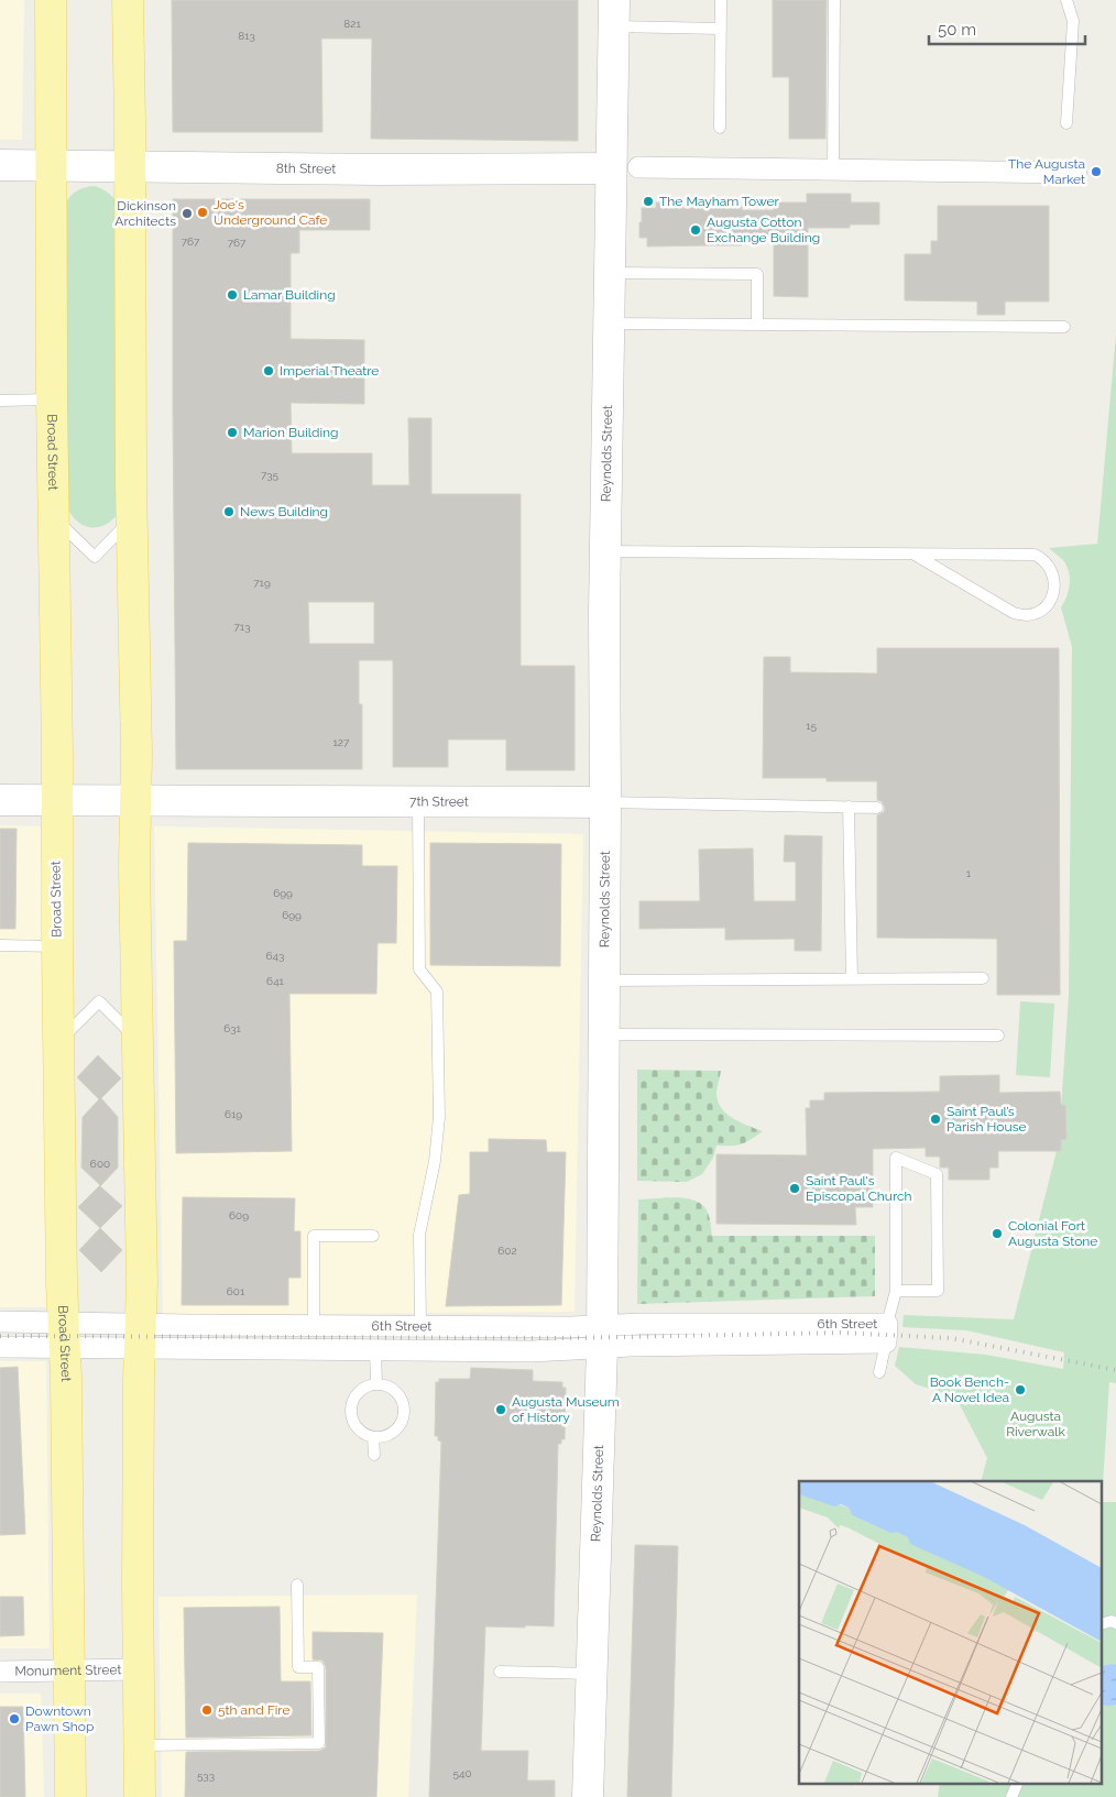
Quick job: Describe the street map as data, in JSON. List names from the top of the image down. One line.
{"streets":{"main road":["8th Street","Broad Street","Reynolds Street","7th Street"],"street":["6th Street","Monument Street"]},"crossings":[["8th Street","Broad Street"],["8th Street","Reynolds Street"],["Broad Street","7th Street"],["Broad Street","6th Street"],["Broad Street","Monument Street"],["Reynolds Street","7th Street"],["Reynolds Street","6th Street"]],"parks":["Augusta Riverwalk"],"places":["The Augusta Market","The Mayham Tower","Joe's Underground Cafe","Dickinson Architects","Augusta Cotton Exchange Building","Lamar Building","Imperial Theatre","Marion Building","News Building","Saint Paul’s Parish House","Saint Paul's Episcopal Church","Colonial Fort Augusta Stone","Book Bench- A Novel Idea","Augusta Museum of History","5th and Fire","Downtown Pawn Shop"],"house_numbers":["821","813","767","767","735","719","713","15","127","1","699","699","643","641","631","619","600","609","602","601","540","533"],"scale_bar":"50 m"}
